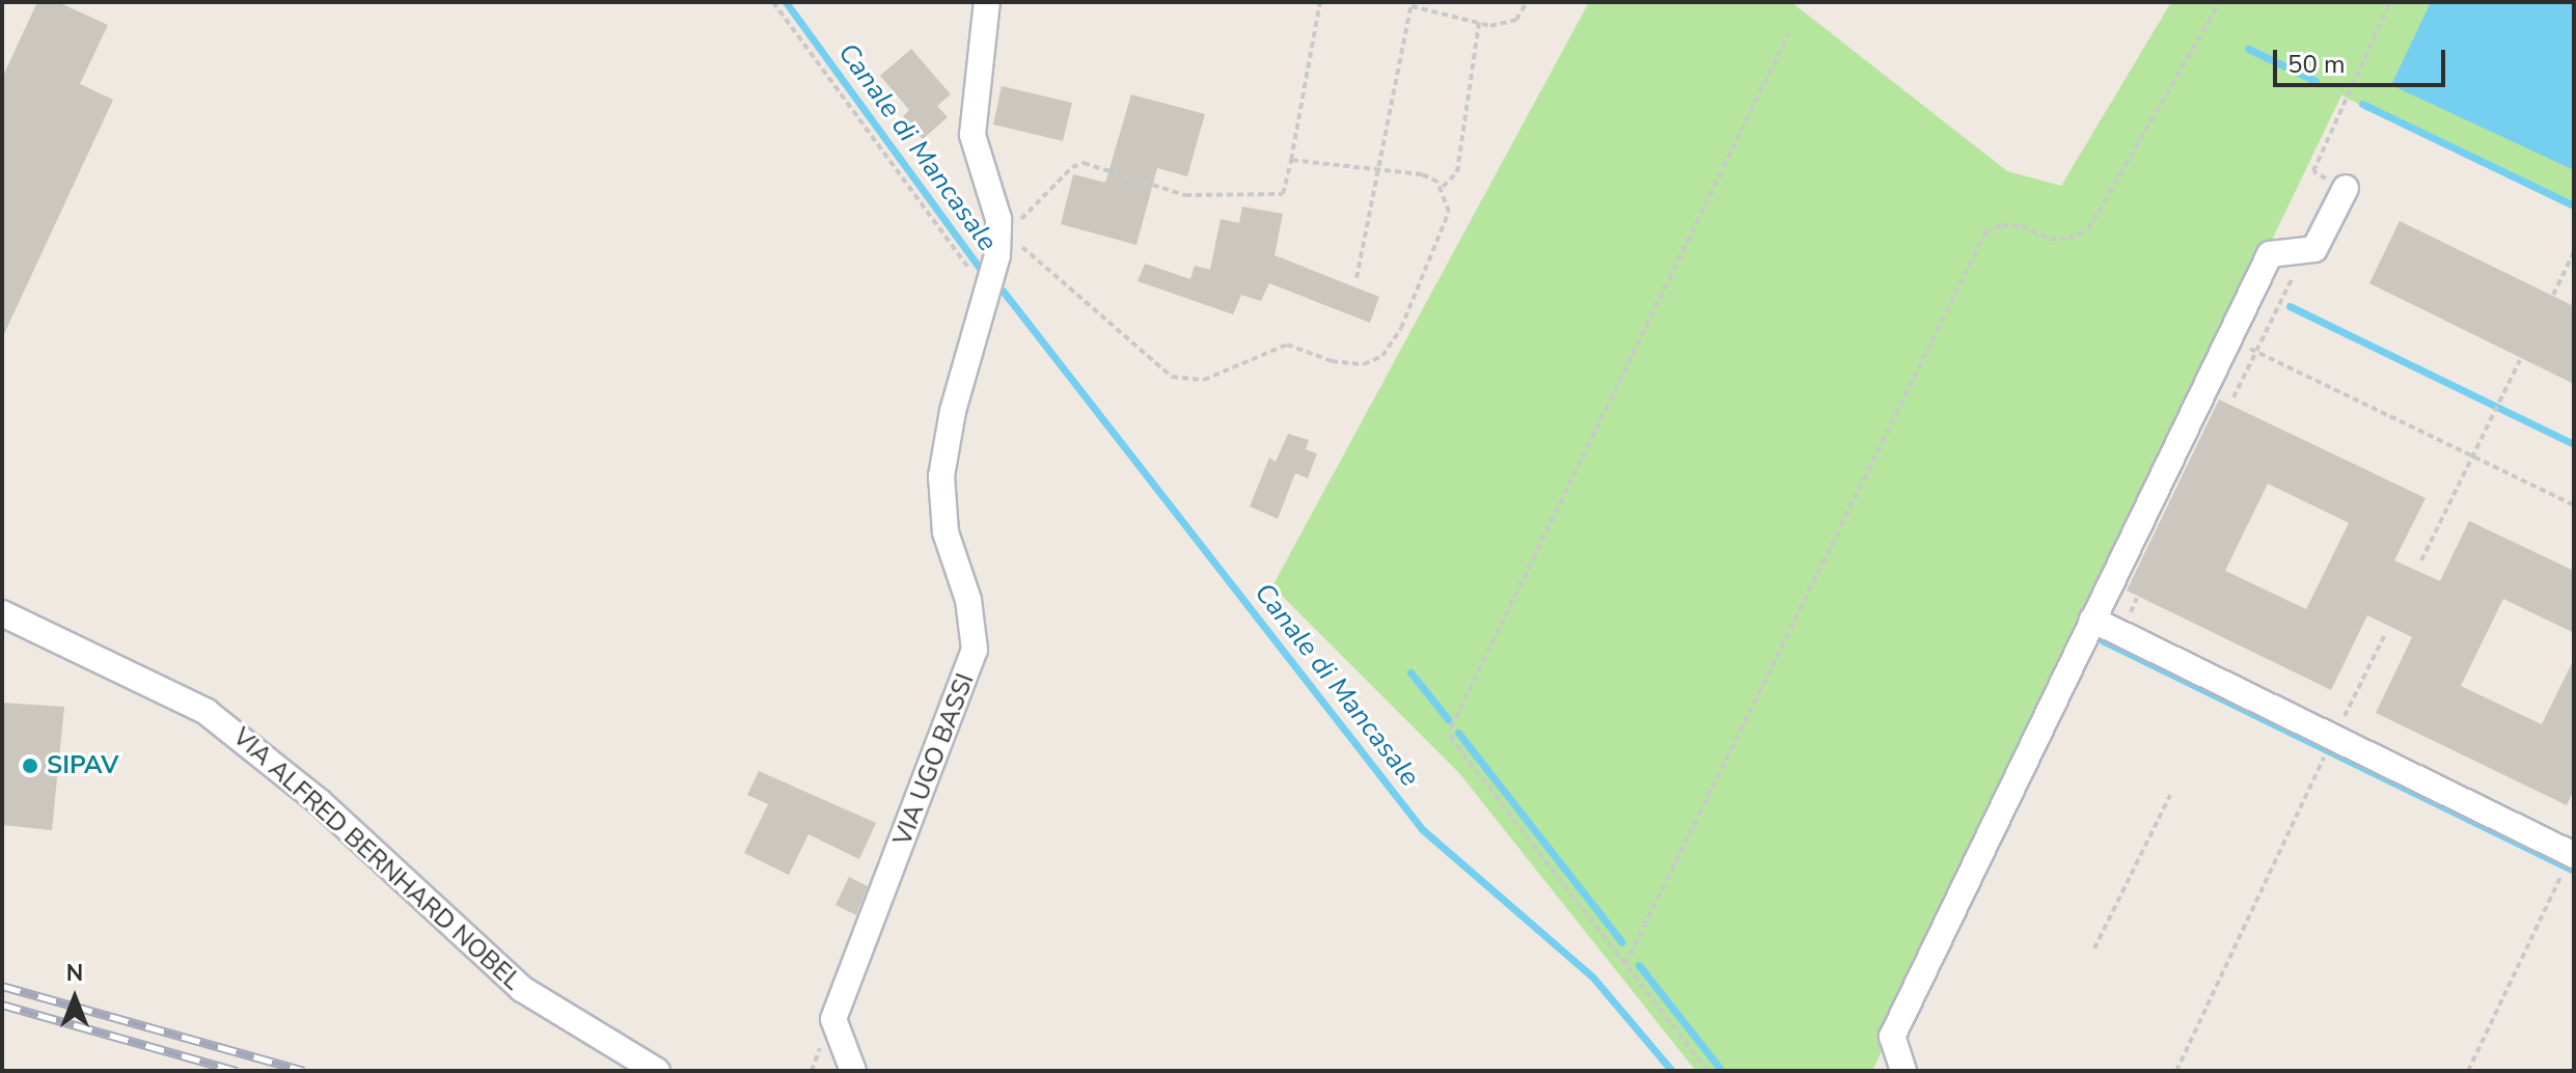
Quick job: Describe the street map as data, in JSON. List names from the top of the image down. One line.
{"streets":{"street":["VIA UGO BASSI","VIA ALFRED BERNHARD NOBEL"]},"water":["Canale di Mancasale"],"places":["SIPAV"],"scale_bar":"50 m","north":"top"}
